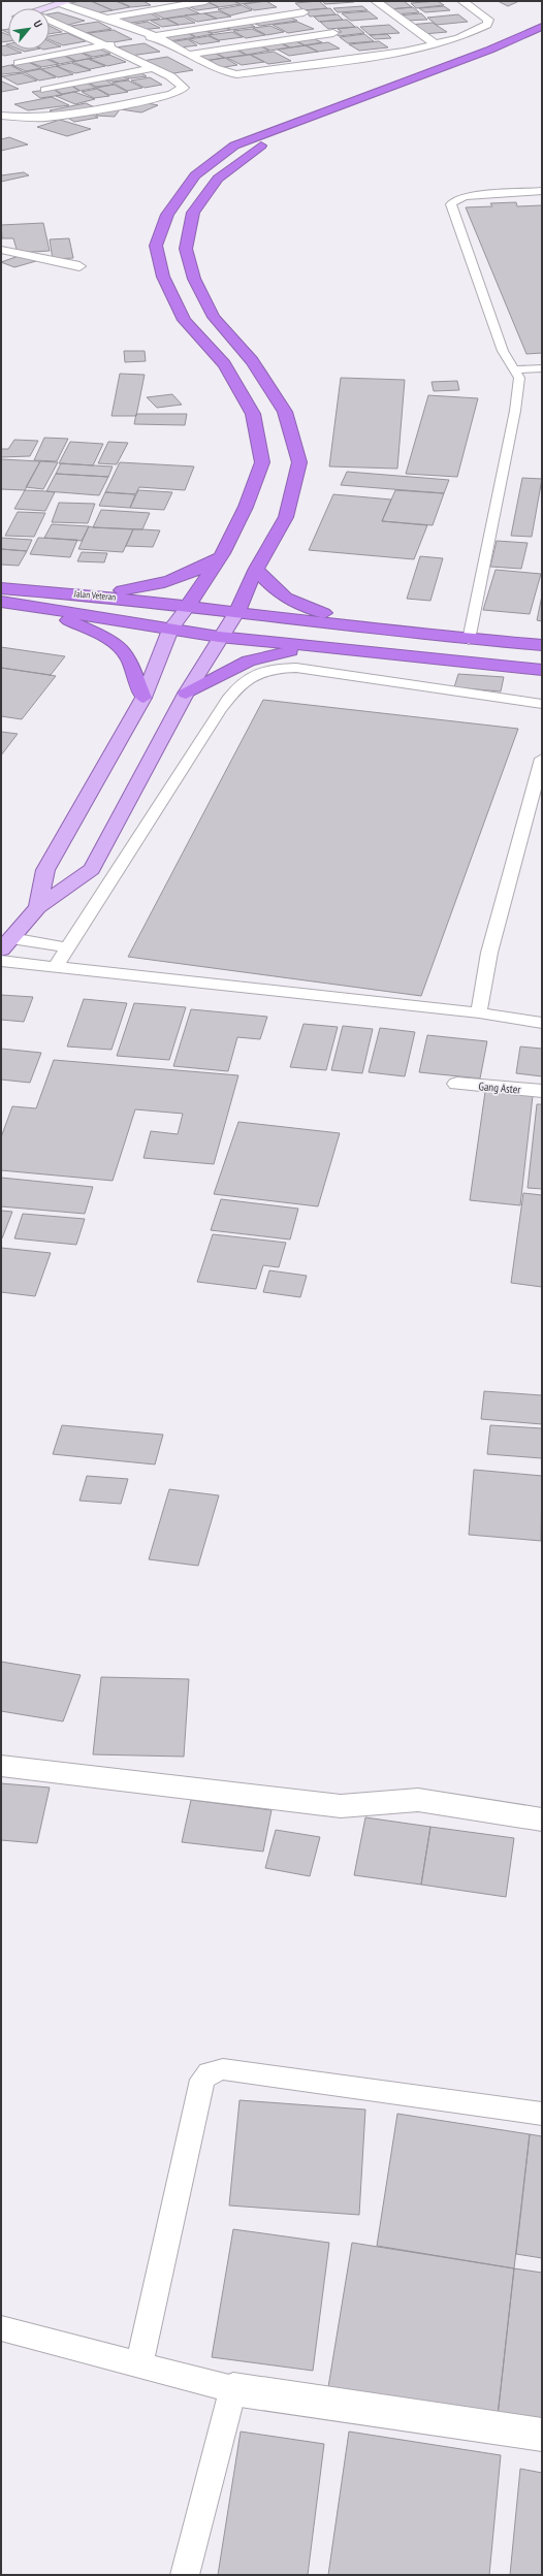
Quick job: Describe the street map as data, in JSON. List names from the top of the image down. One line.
{"streets":{"highway":["Jalan Veteran"],"street":["Gang Aster"]},"north":"top right"}
